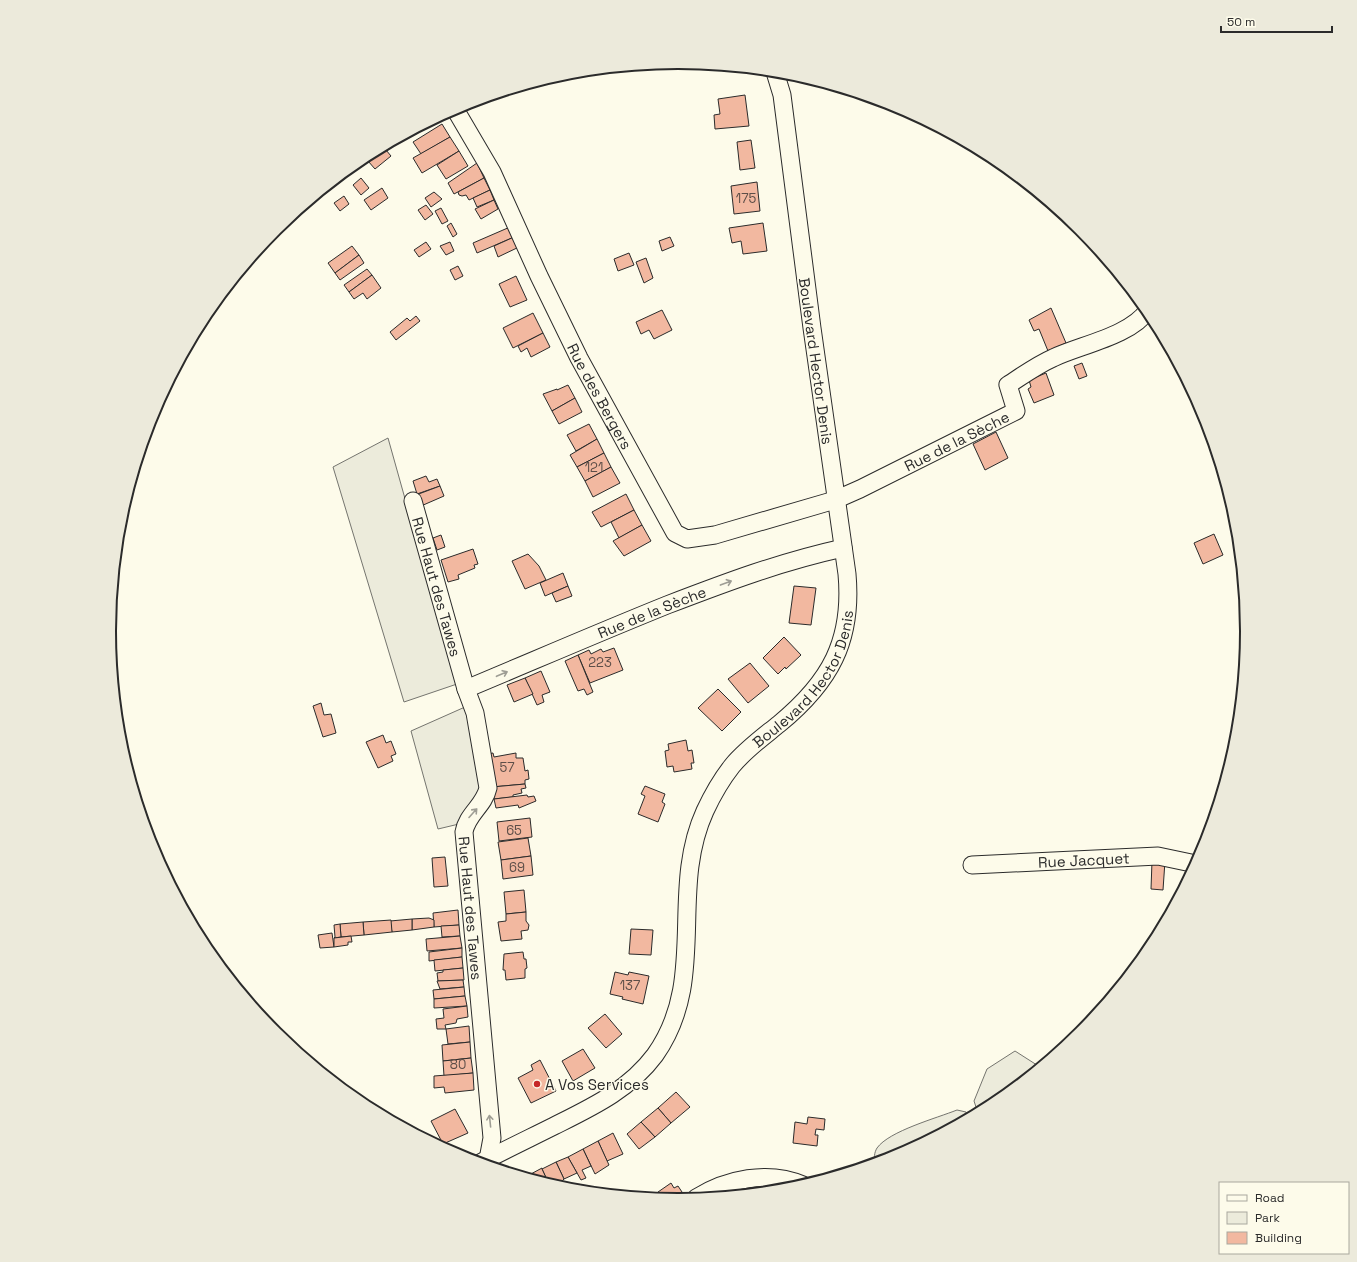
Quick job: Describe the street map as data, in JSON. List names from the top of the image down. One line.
{"streets":{"street":["Boulevard Hector Denis","Rue des Bergers","Rue de la Sèche","Rue Haut des Tawes","Rue Jacquet"]},"crossings":[["Boulevard Hector Denis","Rue des Bergers"],["Boulevard Hector Denis","Rue de la Sèche"],["Rue des Bergers","Rue de la Sèche"],["Rue de la Sèche","Rue Haut des Tawes"]],"one_way":["Rue de la Sèche","Rue Haut des Tawes"],"places":["A Vos Services"],"house_numbers":["175","121","223","57","65","69","137","80"],"legend":["Road","Park","Building"],"scale_bar":"50 m"}
